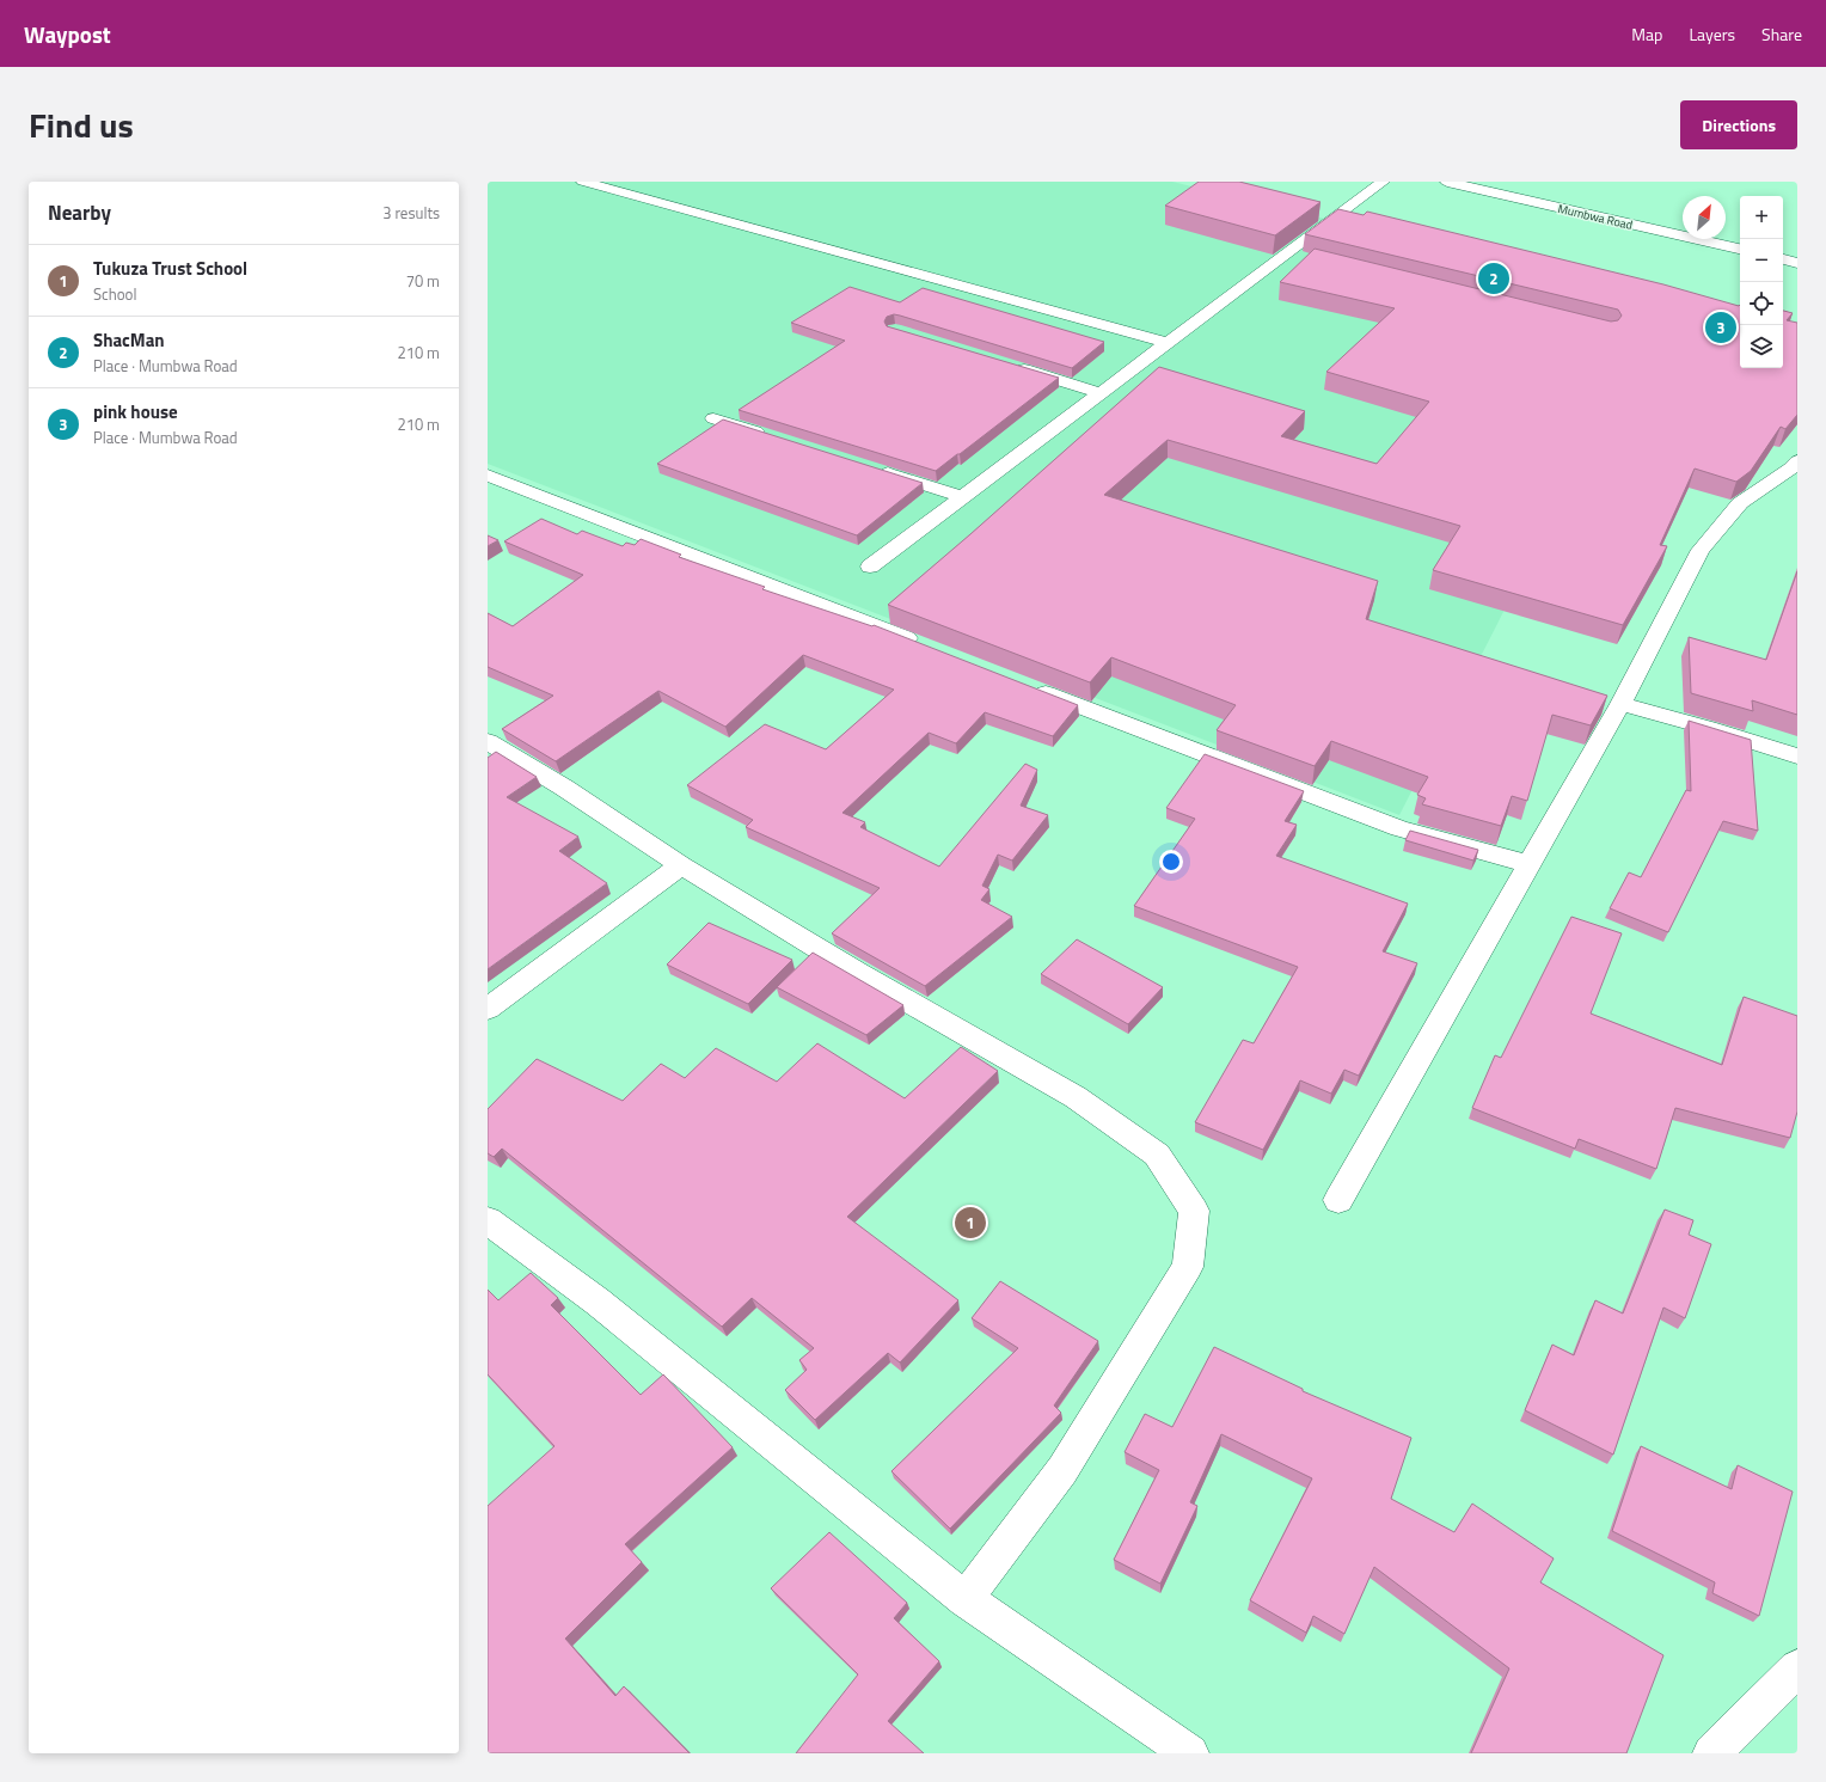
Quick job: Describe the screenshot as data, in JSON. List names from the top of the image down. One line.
{"streets":{"street":["Mumbwa Road"]},"north":"top right","page":{"header":"Waypost","nav":["Map","Layers","Share"],"title":"Find us","buttons":"Directions","heading":["Nearby","3 results"],"map_buttons":["+","−"],"list":[{"mark":"1","name":"Tukuza Trust School","note":"School","value":"70 m"},{"mark":"2","name":"ShacMan","note":"Place · Mumbwa Road","value":"210 m"},{"mark":"3","name":"pink house","note":"Place · Mumbwa Road","value":"210 m"}],"pins":["2","3","1"]}}
